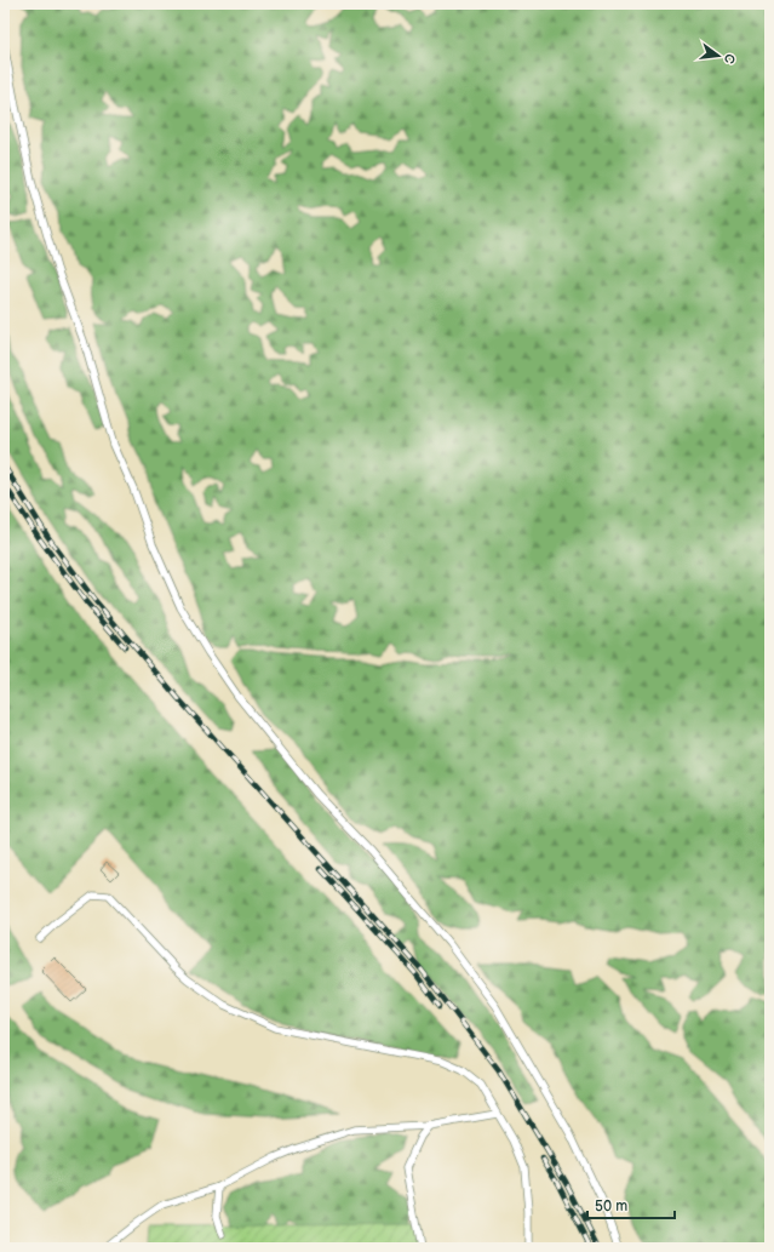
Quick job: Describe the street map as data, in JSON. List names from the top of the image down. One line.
{"scale_bar":"50 m","north":"right"}
